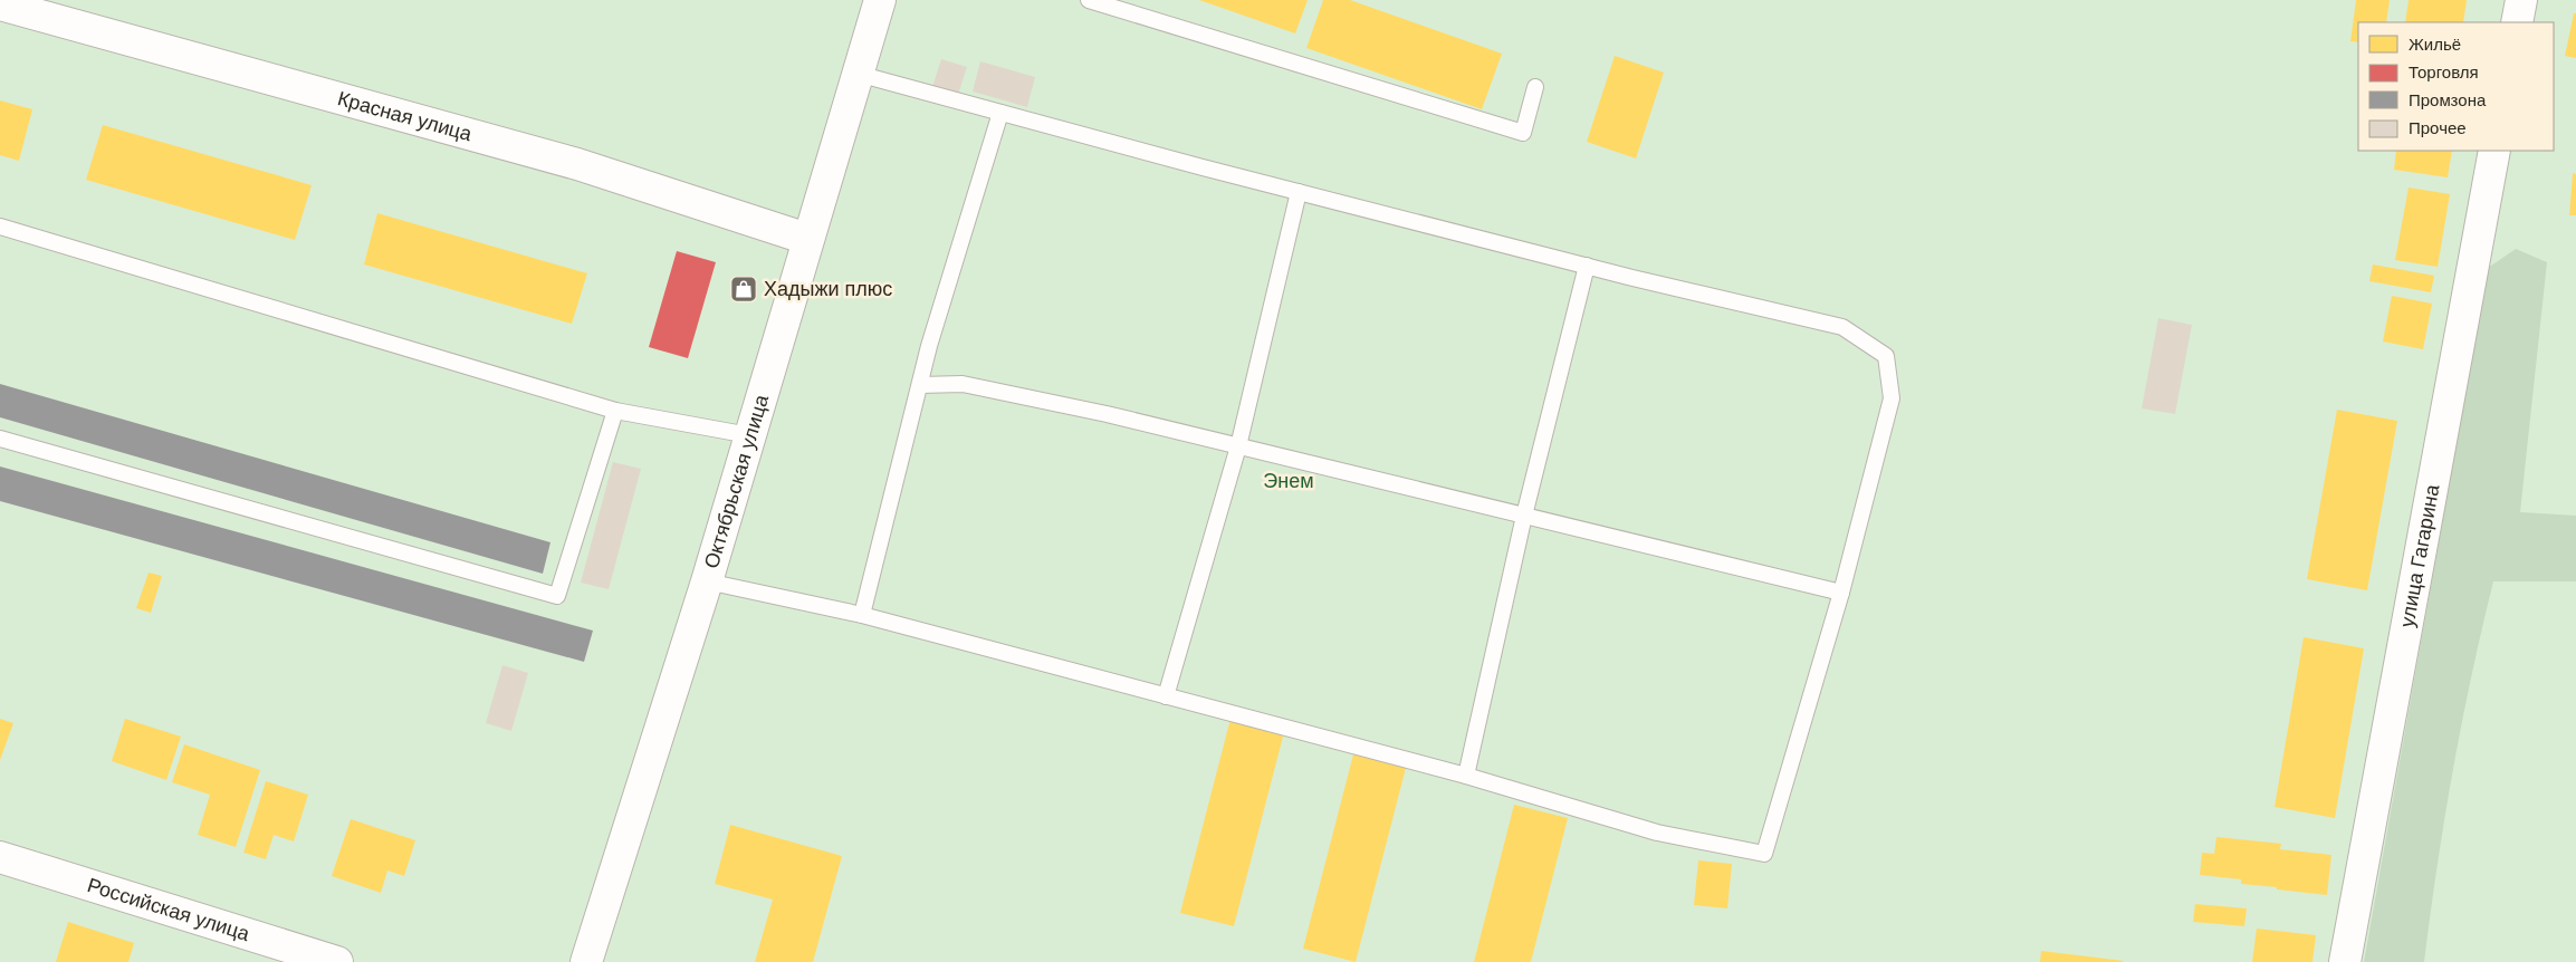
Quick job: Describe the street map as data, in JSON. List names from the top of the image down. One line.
{"streets":{"street":["Красная улица","Октябрьская улица","улица Гагарина","Российская улица"]},"crossings":[["Красная улица","Октябрьская улица"]],"parks":["Энем"],"places":{"shop":["Хадыжи плюс"]},"legend":["Жильё","Торговля","Промзона","Прочее"]}
